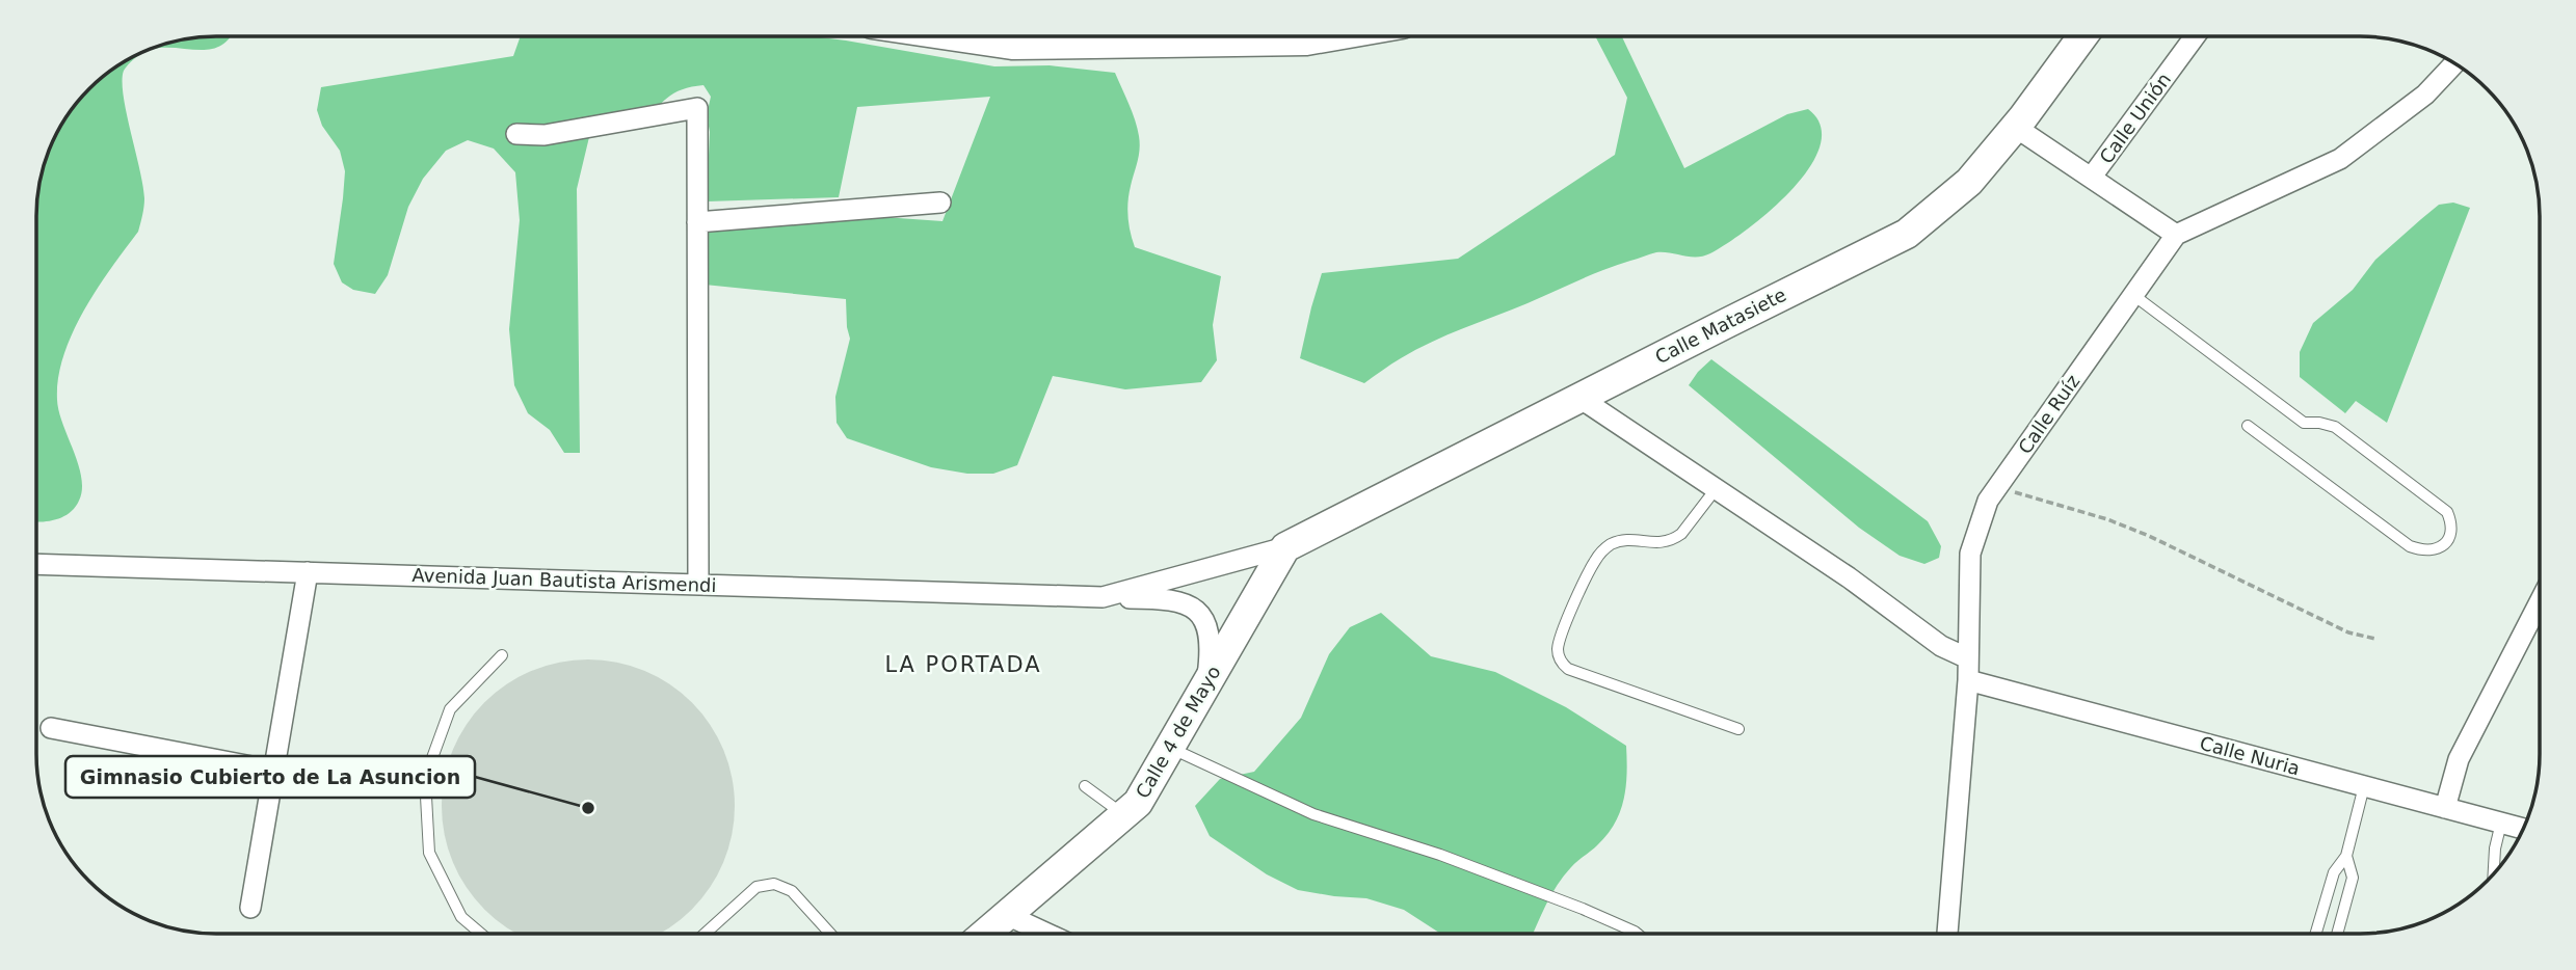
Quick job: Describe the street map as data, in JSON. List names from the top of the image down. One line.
{"streets":{"street":["Calle Unión","Calle Matasiete","Calle Ruíz","Avenida Juan Bautista Arismendi","Calle 4 de Mayo","Calle Nuria"]},"crossings":[["Calle Matasiete","Avenida Juan Bautista Arismendi"],["Calle Matasiete","Calle 4 de Mayo"],["Calle Ruíz","Calle Nuria"],["Avenida Juan Bautista Arismendi","Calle 4 de Mayo"]],"districts":["LA PORTADA"],"places":["Gimnasio Cubierto de La Asuncion"]}
